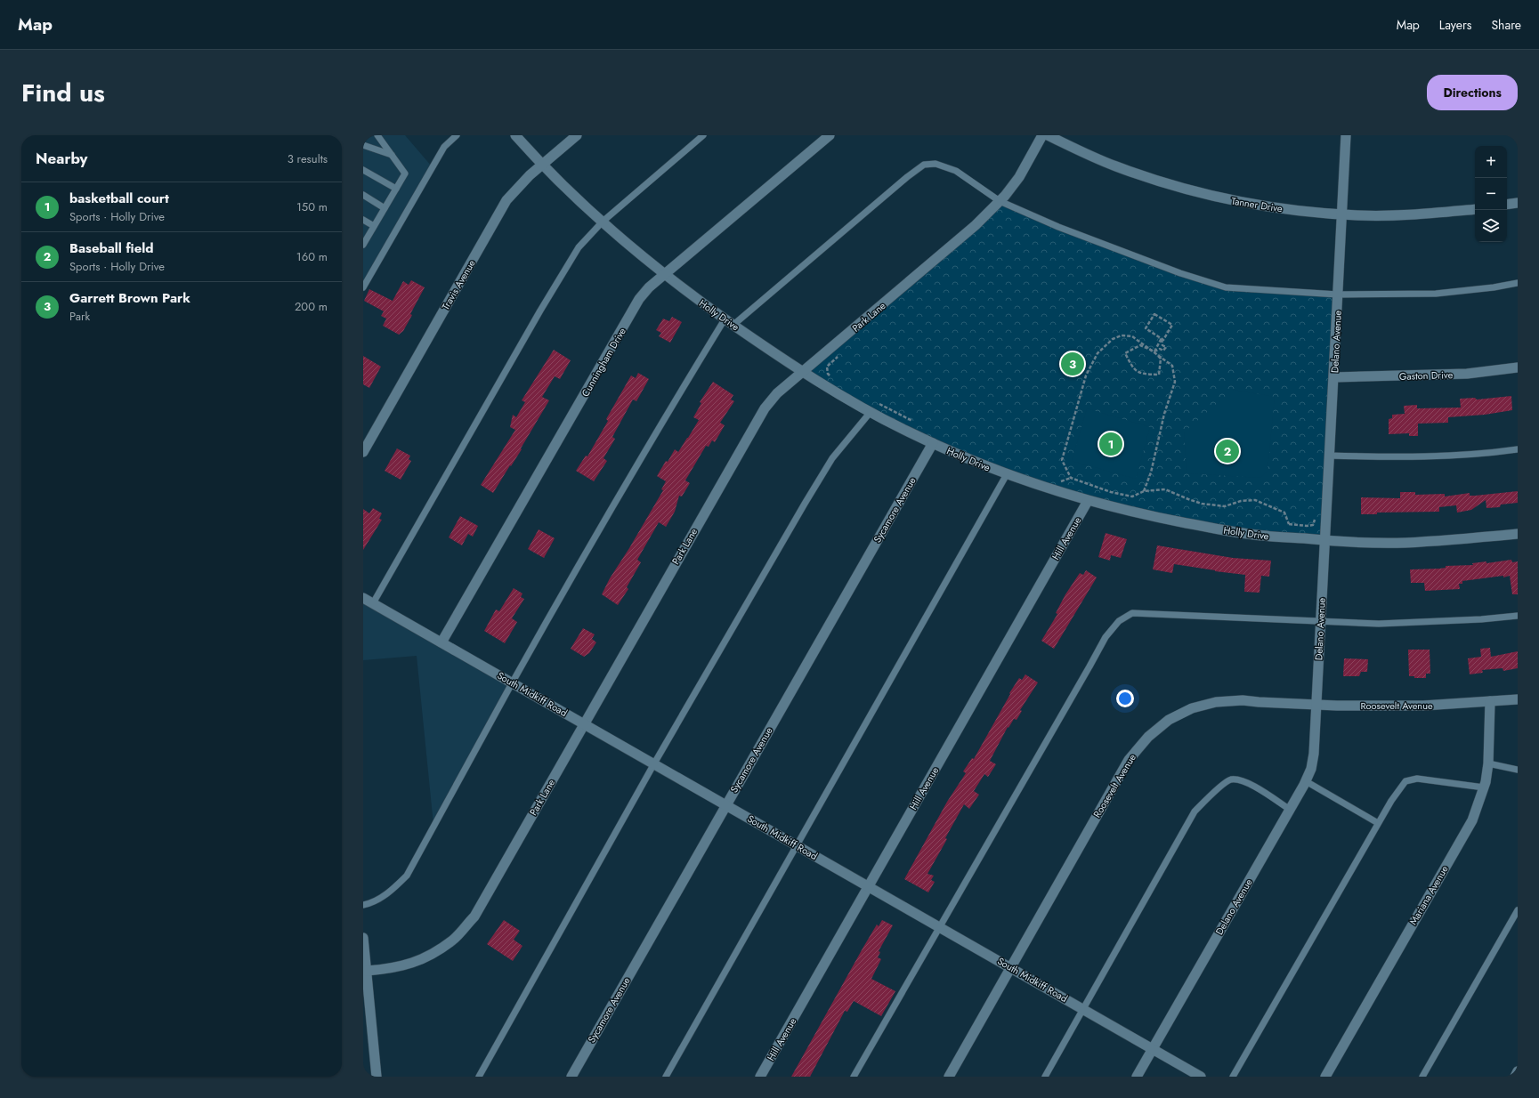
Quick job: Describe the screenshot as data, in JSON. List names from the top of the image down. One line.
{"streets":{"street":["Tanner Drive","Travis Avenue","Holly Drive","Park Lane","Delano Avenue","Cunningham Drive","Gaston Drive","Sycamore Avenue","Hill Avenue","South Midkiff Road","Roosevelt Avenue","Mariana Avenue"]},"crossings":[["Tanner Drive","Delano Avenue"],["Travis Avenue","Holly Drive"],["Holly Drive","Park Lane"],["Holly Drive","Delano Avenue"],["Holly Drive","Cunningham Drive"],["Holly Drive","Sycamore Avenue"],["Holly Drive","Hill Avenue"],["Park Lane","South Midkiff Road"],["Delano Avenue","Gaston Drive"],["Delano Avenue","South Midkiff Road"],["Delano Avenue","Roosevelt Avenue"],["Cunningham Drive","South Midkiff Road"],["Sycamore Avenue","South Midkiff Road"],["Hill Avenue","South Midkiff Road"],["South Midkiff Road","Roosevelt Avenue"],["Roosevelt Avenue","Mariana Avenue"]],"page":{"header":"Map","nav":["Map","Layers","Share"],"title":"Find us","buttons":"Directions","heading":["Nearby","3 results"],"map_buttons":["+","−"],"list":[{"mark":"1","name":"basketball court","note":"Sports · Holly Drive","value":"150 m"},{"mark":"2","name":"Baseball field","note":"Sports · Holly Drive","value":"160 m"},{"mark":"3","name":"Garrett Brown Park","note":"Park","value":"200 m"}],"pins":["3","1","2"]}}
